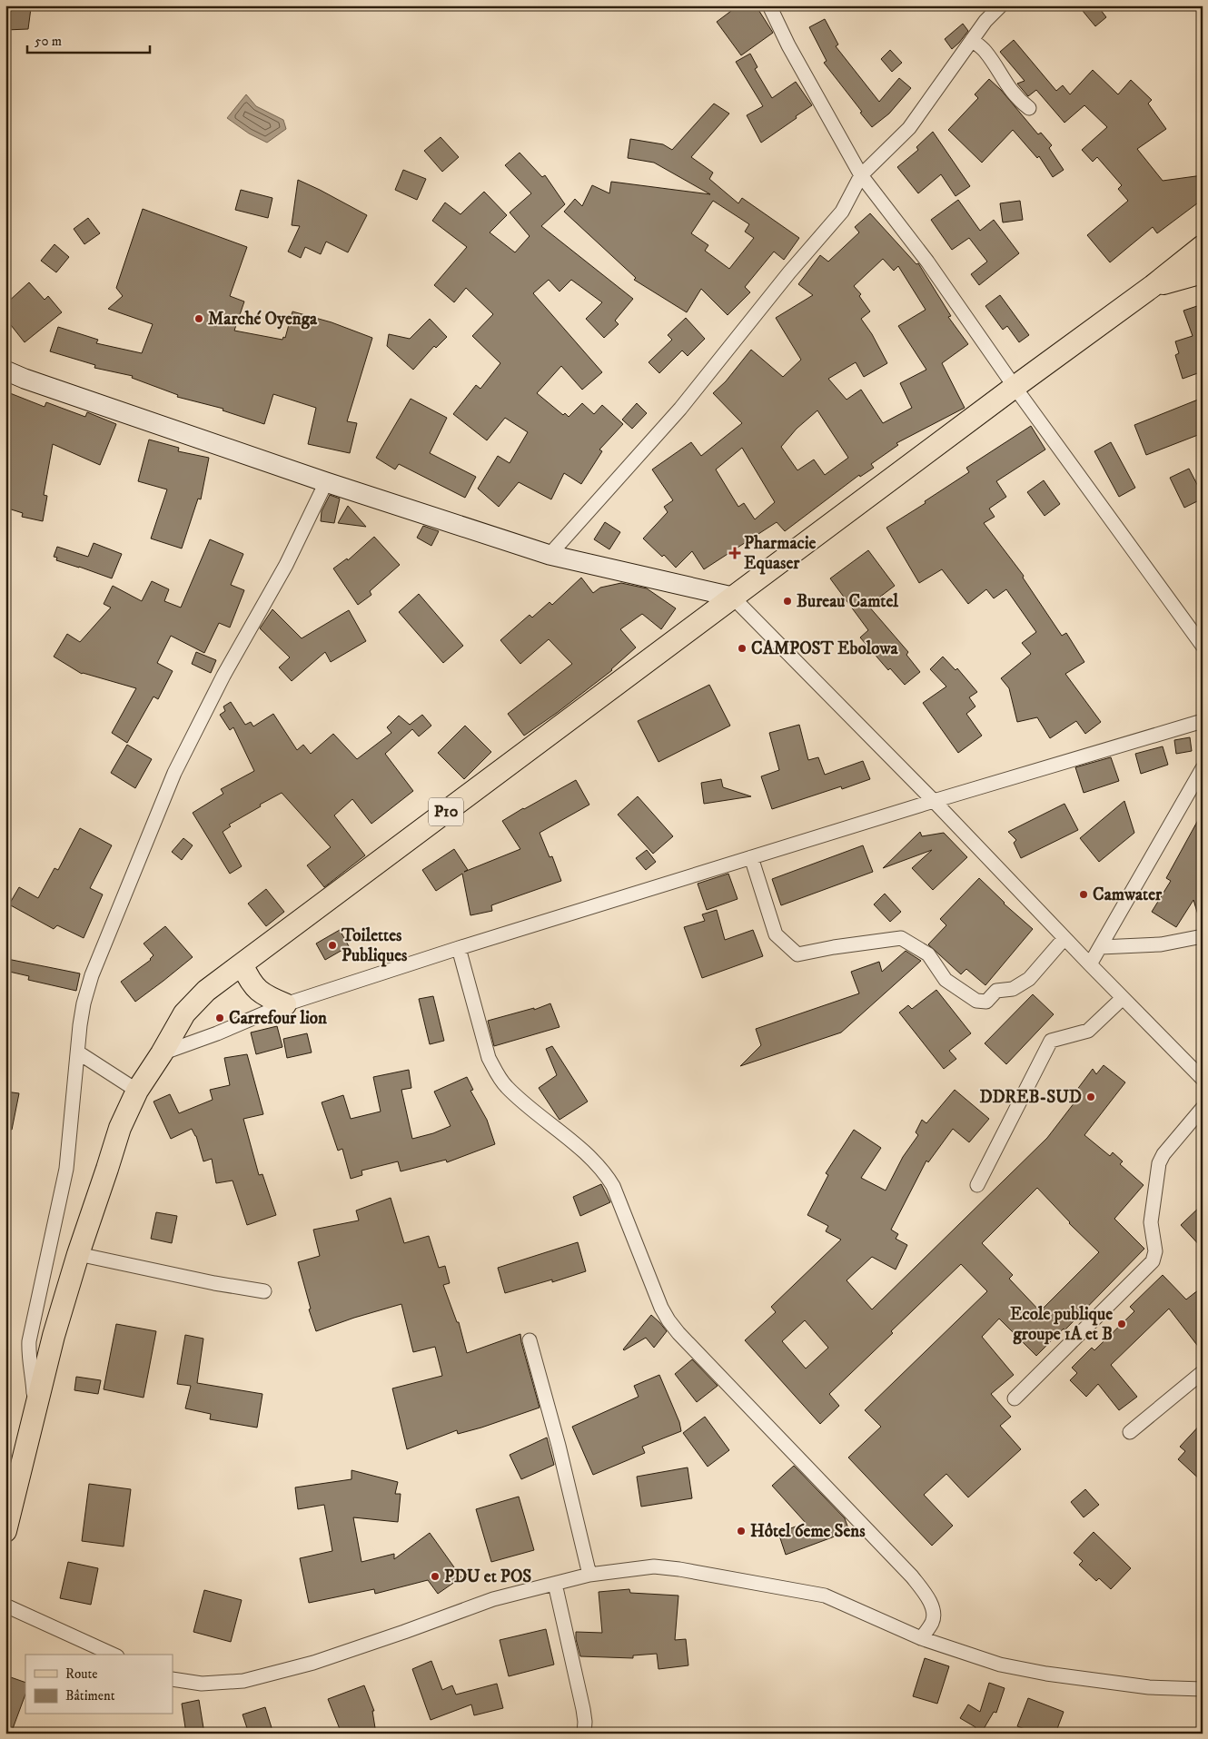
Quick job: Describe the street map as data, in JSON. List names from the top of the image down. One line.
{"streets":{"main road":["P10"]},"places":{"other":["Marché Oyenga","Bureau Camtel","CAMPOST Ebolowa","Camwater","Toilettes Publiques","Carrefour lion","DDREB-SUD","Ecole publique groupe 1A et B","Hôtel 6eme Sens","PDU et POS"],"health":["Pharmacie Equaser"]},"legend":["Route","Bâtiment"],"scale_bar":"50 m"}
